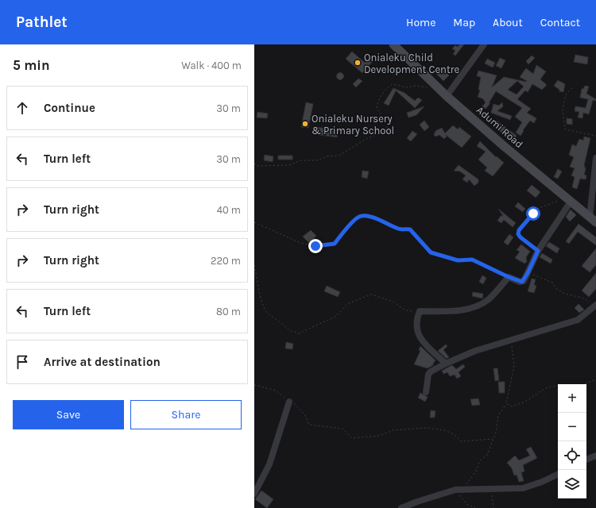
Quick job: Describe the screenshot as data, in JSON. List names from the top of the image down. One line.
{"streets":{"main road":["Adumi Road"]},"places":["Onialeku Child Development Centre","Onialeku Nursery & Primary School"],"page":{"header":"Pathlet","nav":["Home","Map","About","Contact"],"heading":["5 min","Walk · 400 m"],"list":[["Continue","30 m"],["Turn left","30 m"],["Turn right","40 m"],["Turn right","220 m"],["Turn left","80 m"],"Arrive at destination"],"map_buttons":["+","−"],"buttons":["Save","Share"]}}
